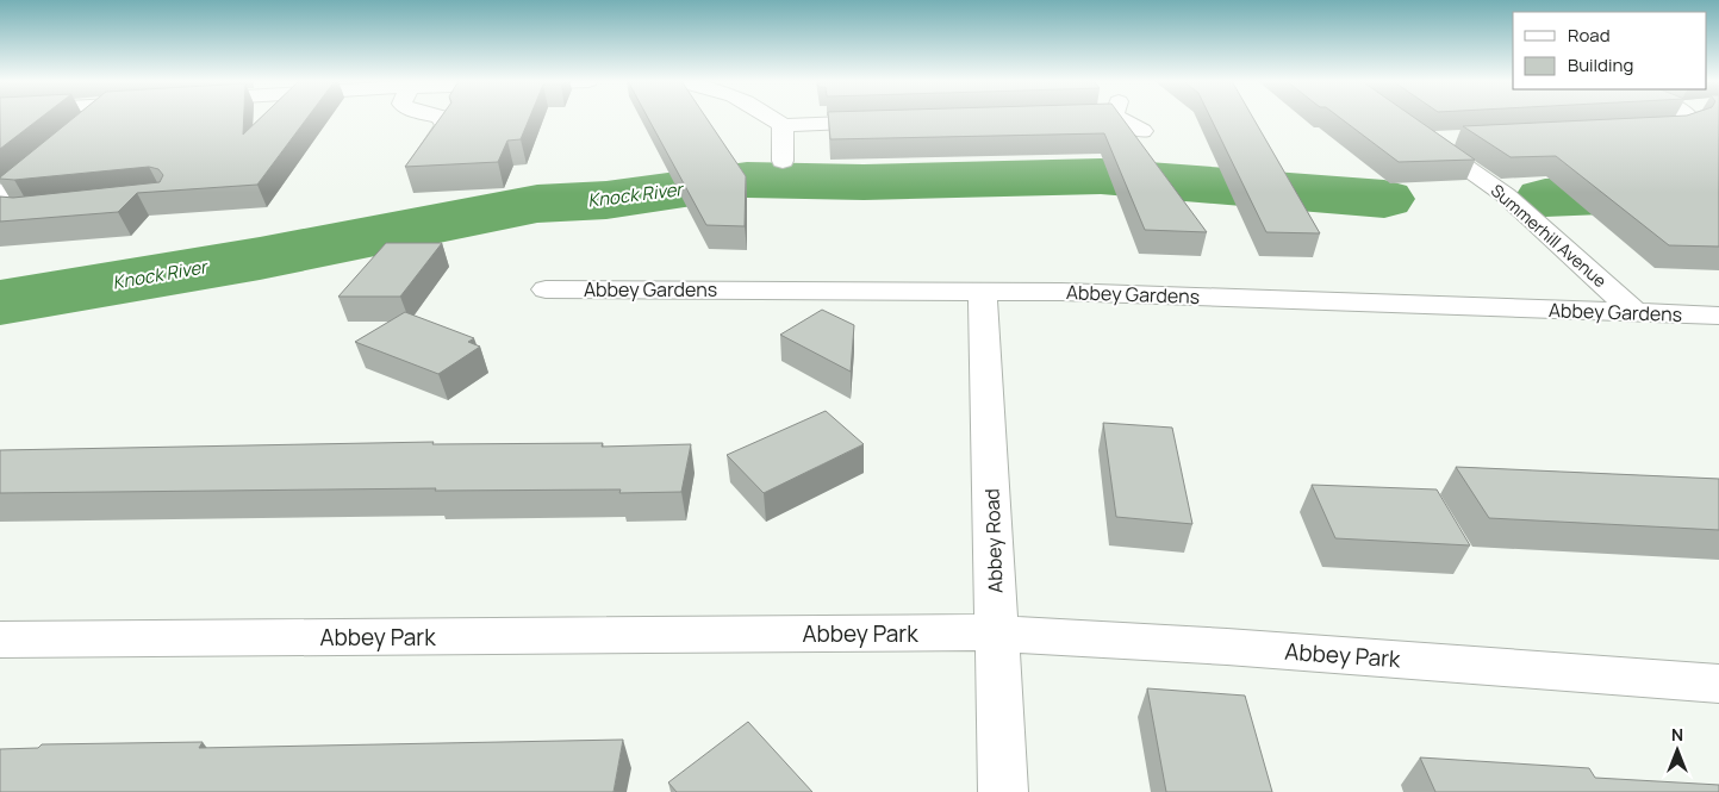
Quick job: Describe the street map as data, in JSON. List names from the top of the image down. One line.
{"streets":{"street":["Summerhill Avenue","Abbey Gardens","Abbey Road","Abbey Park"]},"crossings":[["Summerhill Avenue","Abbey Gardens"],["Abbey Gardens","Abbey Road"],["Abbey Road","Abbey Park"]],"water":["Knock River"],"legend":["Road","Building"],"north":"top"}
